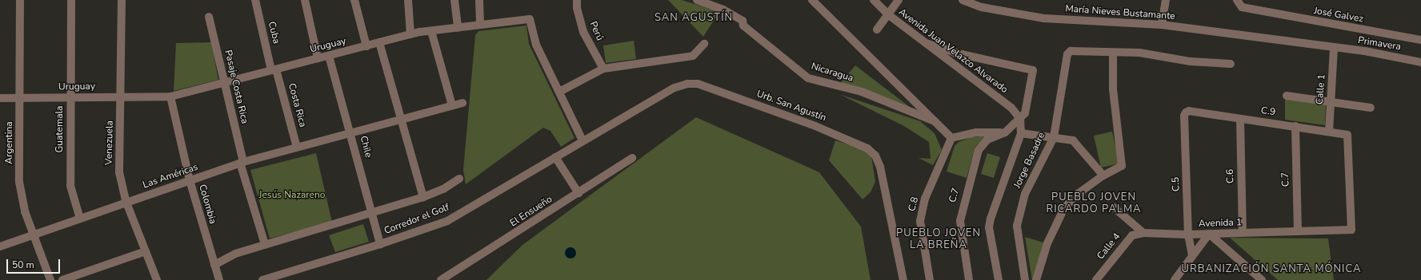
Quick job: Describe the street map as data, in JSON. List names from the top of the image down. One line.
{"streets":{"street":["María Nieves Bustamante","José Galvez","Perú","Cuba","Primavera","Uruguay","Avenida Juan Velazco Alvarado","Nicaragua","Pasaje Costa Rica","Calle 1","Costa Rica","Urb. San Agustín","C.9","Guatemala","Argentina","Venezuela","Chile","Jorge Basadre","Las Américas","C.6","C.7","C.5","Colombia","C.8","El Ensueño","Corredor el Golf","Avenida 1","Calle 4"]},"crossings":[["María Nieves Bustamante","Primavera"],["María Nieves Bustamante","Calle 1"],["Cuba","Uruguay"],["Cuba","Costa Rica"],["Primavera","Calle 1"],["Uruguay","Pasaje Costa Rica"],["Uruguay","Costa Rica"],["Uruguay","Urb. San Agustín"],["Uruguay","Guatemala"],["Uruguay","Argentina"],["Uruguay","Venezuela"],["Uruguay","Chile"],["Uruguay","Colombia"],["Uruguay","Corredor el Golf"],["Avenida Juan Velazco Alvarado","C.7"],["Pasaje Costa Rica","Las Américas"],["Calle 1","C.9"],["Costa Rica","Las Américas"],["Urb. San Agustín","Corredor el Golf"],["C.9","C.6"],["C.9","C.7"],["C.9","C.5"],["C.9","Avenida 1"],["Guatemala","Las Américas"],["Argentina","Las Américas"],["Venezuela","Las Américas"],["Chile","Las Américas"],["Chile","Corredor el Golf"],["Las Américas","Colombia"],["C.6","Avenida 1"],["C.7","Avenida 1"],["C.5","Avenida 1"],["Avenida 1","Calle 4"]],"districts":["SAN AGUSTÍN","PUEBLO JOVEN RICARDO PALMA","PUEBLO JOVEN LA BREÑA","URBANIZACIÓN SANTA MÓNICA"],"parks":["Jesús Nazareno"],"scale_bar":"50 m"}
